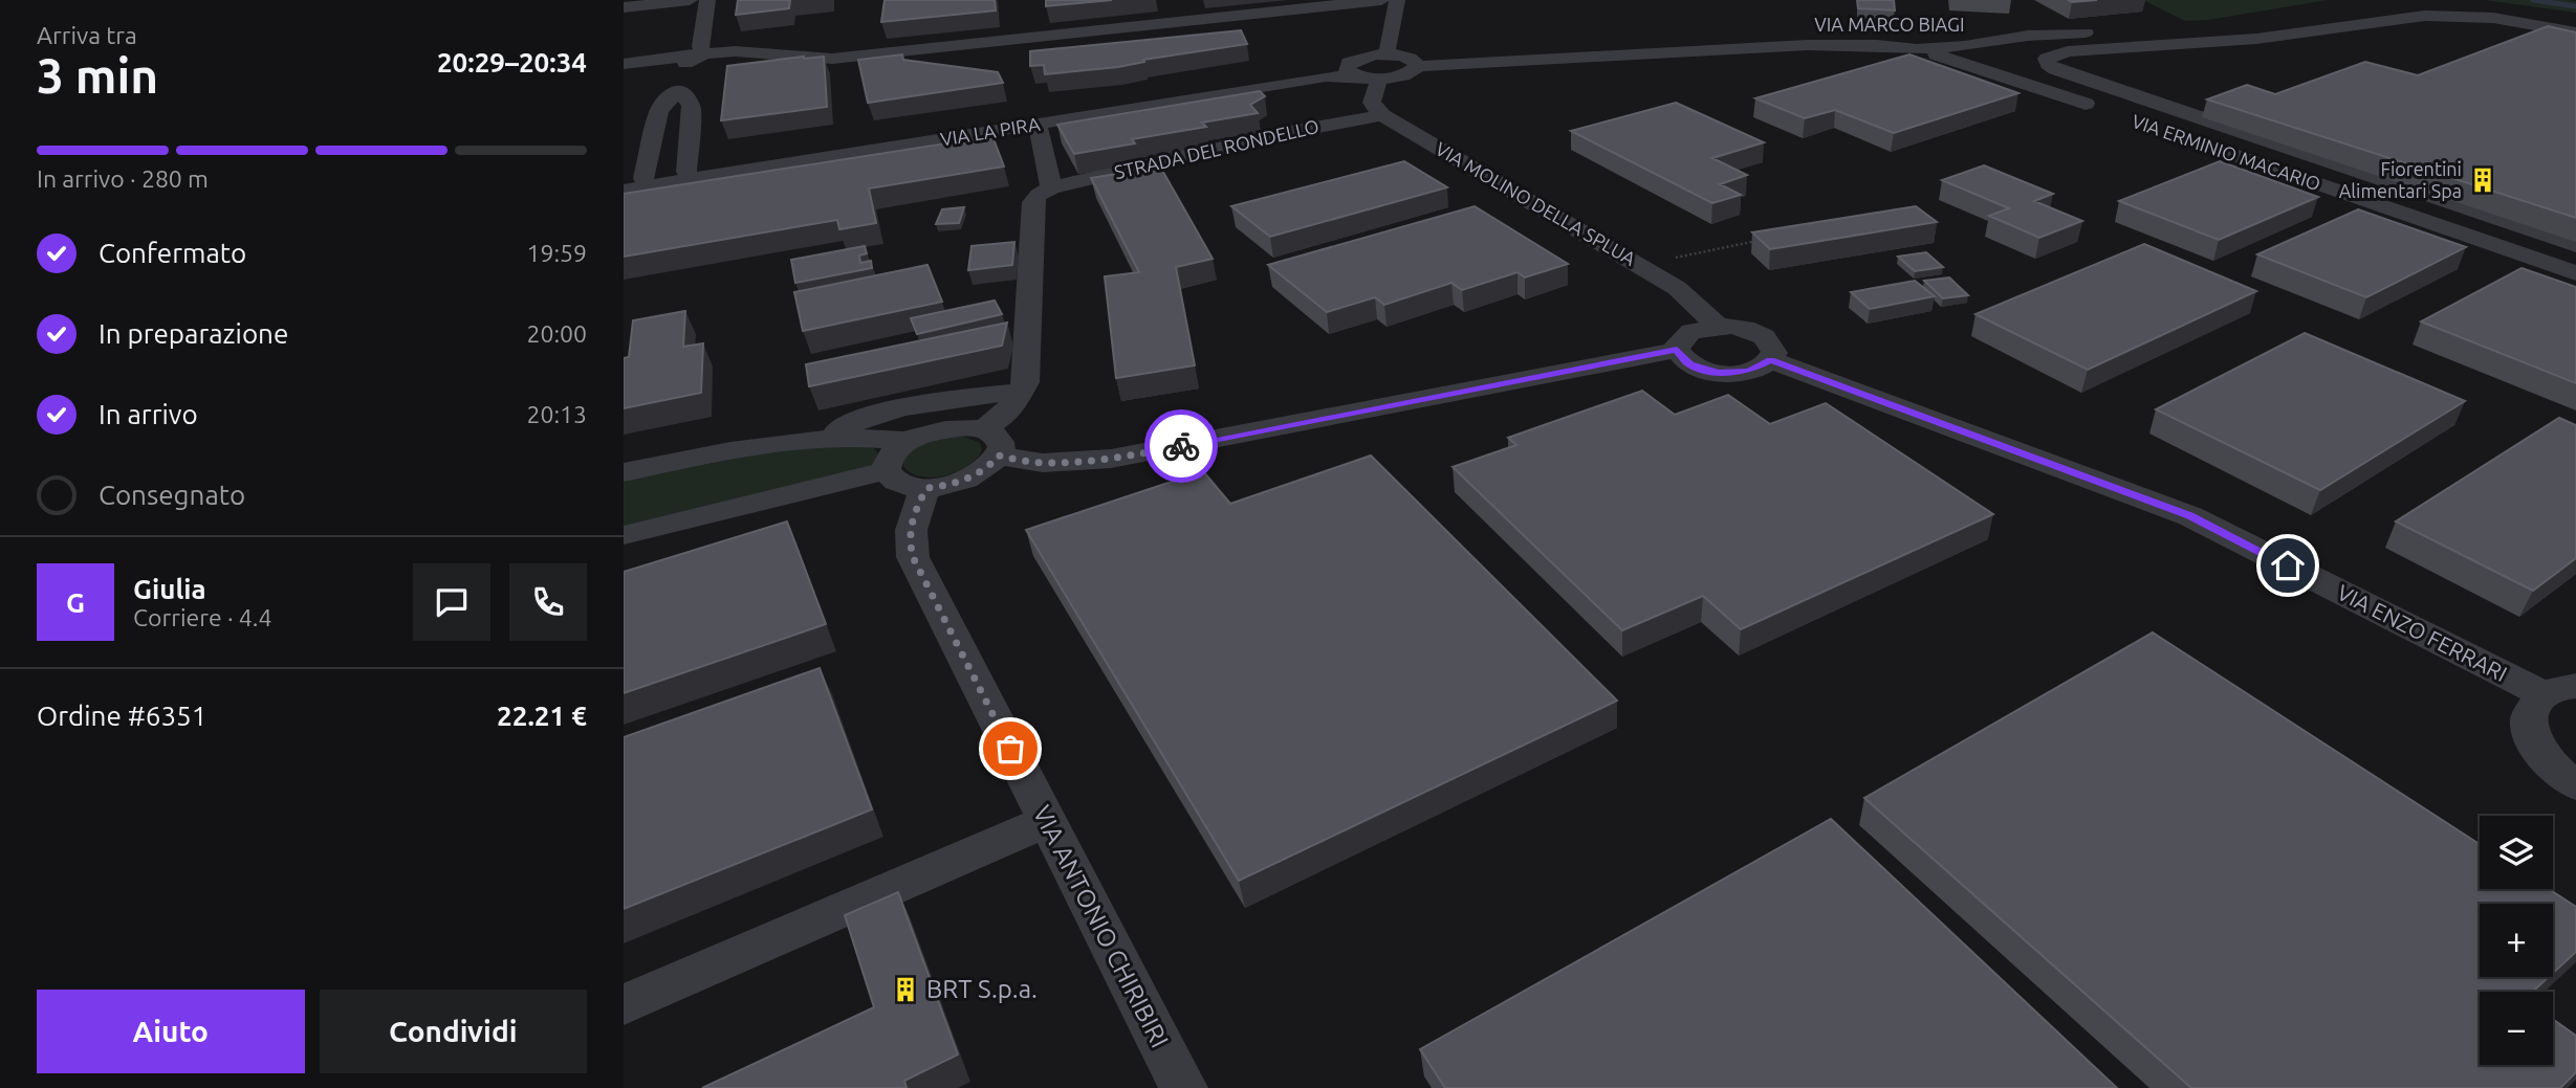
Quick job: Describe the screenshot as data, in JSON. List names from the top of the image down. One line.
{"streets":{"street":["VIA MARCO BIAGI","VIA LA PIRA","STRADA DEL RONDELLO","VIA ERMINIO MACARIO","VIA MOLINO DELLA SPLUA","VIA ENZO FERRARI","VIA ANTONIO CHIRIBIRI"]},"crossings":[["VIA MARCO BIAGI","VIA ERMINIO MACARIO"],["STRADA DEL RONDELLO","VIA MOLINO DELLA SPLUA"]],"places":{"building":["Fiorentini Alimentari Spa","BRT S.p.a."]},"page":{"heading":["3 min","Arriva tra","20:29–20:34"],"panel":["Giulia","Corriere · 4.4","Ordine #6351","22.21 €"],"bar":"In arrivo · 280 m","list":[["Confermato","19:59"],["In preparazione","20:00"],["In arrivo","20:13"],"Consegnato"],"round":"G","map_buttons":["+","−"],"buttons":["Aiuto","Condividi"]}}
